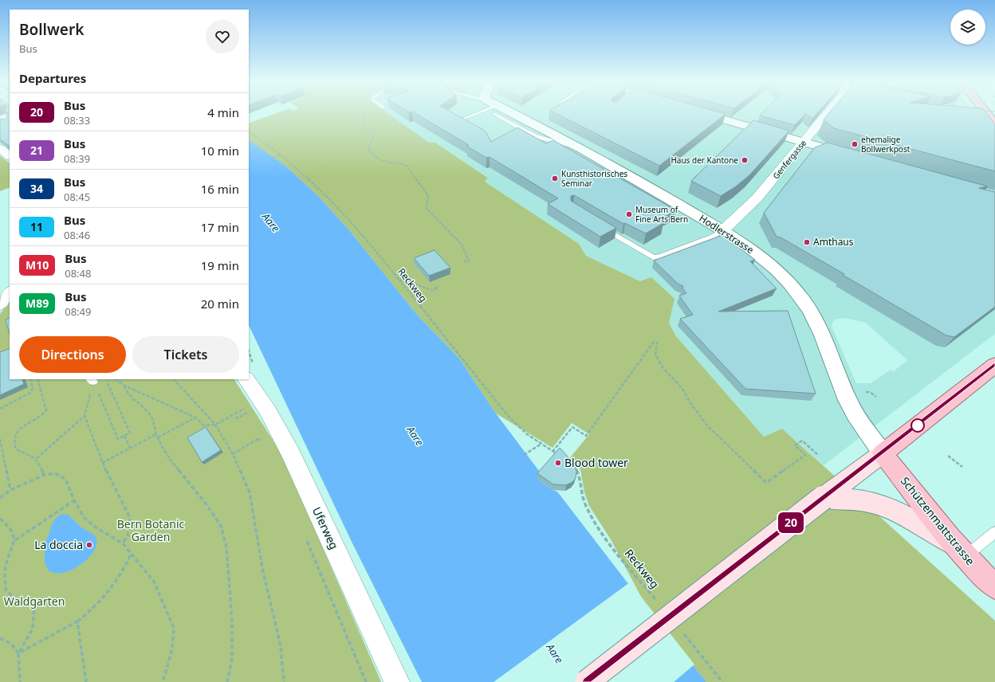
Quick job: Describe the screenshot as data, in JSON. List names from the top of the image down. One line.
{"streets":{"main road":["Schützenmattstrasse"],"street":["Genfergasse","Hodlerstrasse","Uferweg"],"path":["Reckweg"]},"crossings":[["Genfergasse","Hodlerstrasse"],["Hodlerstrasse","Schützenmattstrasse"]],"water":["Aare"],"parks":["Bern Botanic Garden","Waldgarten"],"places":["ehemalige Bollwerkpost","Haus der Kantone","Kunsthistorisches Seminar","Museum of Fine Arts Bern","Amthaus","Blood tower","La doccia"],"lines":["bus line 20"],"page":{"on_map":"20","heading":[["Bollwerk","Bus"],"Departures"],"list":[{"mark":"20","name":"Bus","note":"08:33","value":"4 min"},{"mark":"21","name":"Bus","note":"08:39","value":"10 min"},{"mark":"34","name":"Bus","note":"08:45","value":"16 min"},{"mark":"11","name":"Bus","note":"08:46","value":"17 min"},{"mark":"M10","name":"Bus","note":"08:48","value":"19 min"},{"mark":"M89","name":"Bus","note":"08:49","value":"20 min"}],"buttons":["Directions","Tickets"]}}
